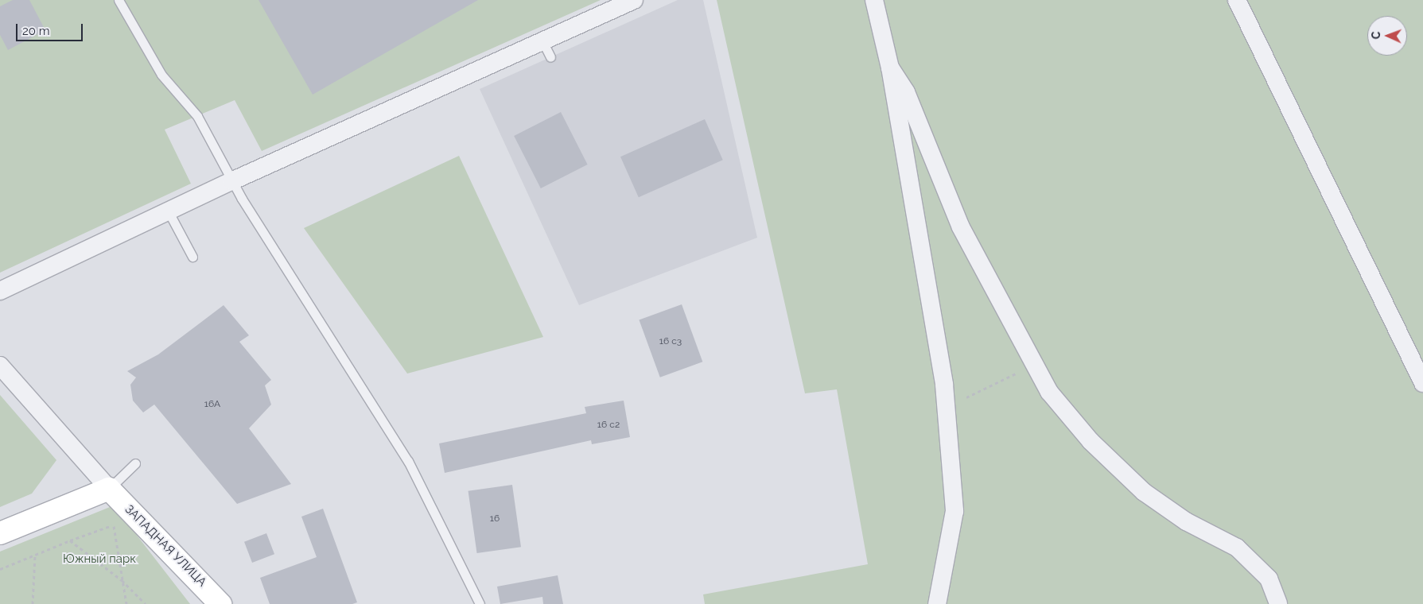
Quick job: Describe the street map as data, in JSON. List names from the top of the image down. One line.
{"streets":{"street":["ЗАПАДНАЯ УЛИЦА"]},"parks":["Южный парк"],"house_numbers":["16 с3","16А","16 с2","16"],"scale_bar":"20 m","north":"left"}
